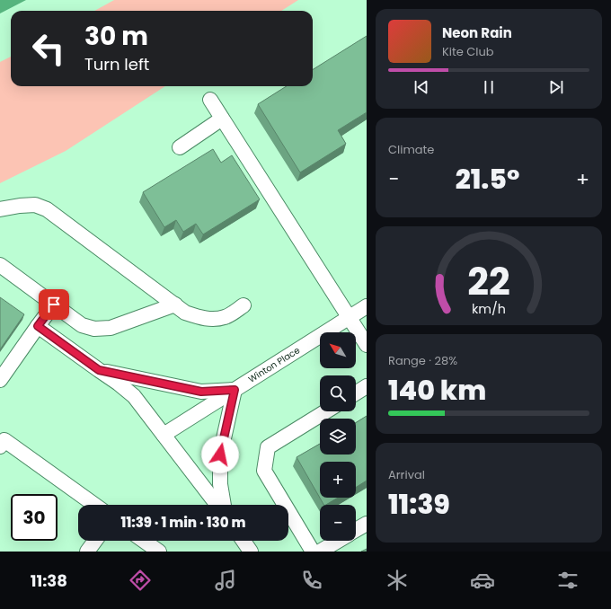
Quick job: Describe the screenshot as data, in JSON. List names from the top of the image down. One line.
{"streets":{"street":["Winton Place"]},"north":"top left","page":{"turn":["30 m","Turn left"],"song":["Neon Rain","Kite Club"],"tile":["Climate",["Range · 28%","140 km"],["Arrival","11:39"]],"heat":["−","21.5°","+"],"map_buttons":["+","−"],"limit":"30","trip":"11:39 · 1 min · 130 m","tabs":"11:38","gauge":["22","km/h"]}}
